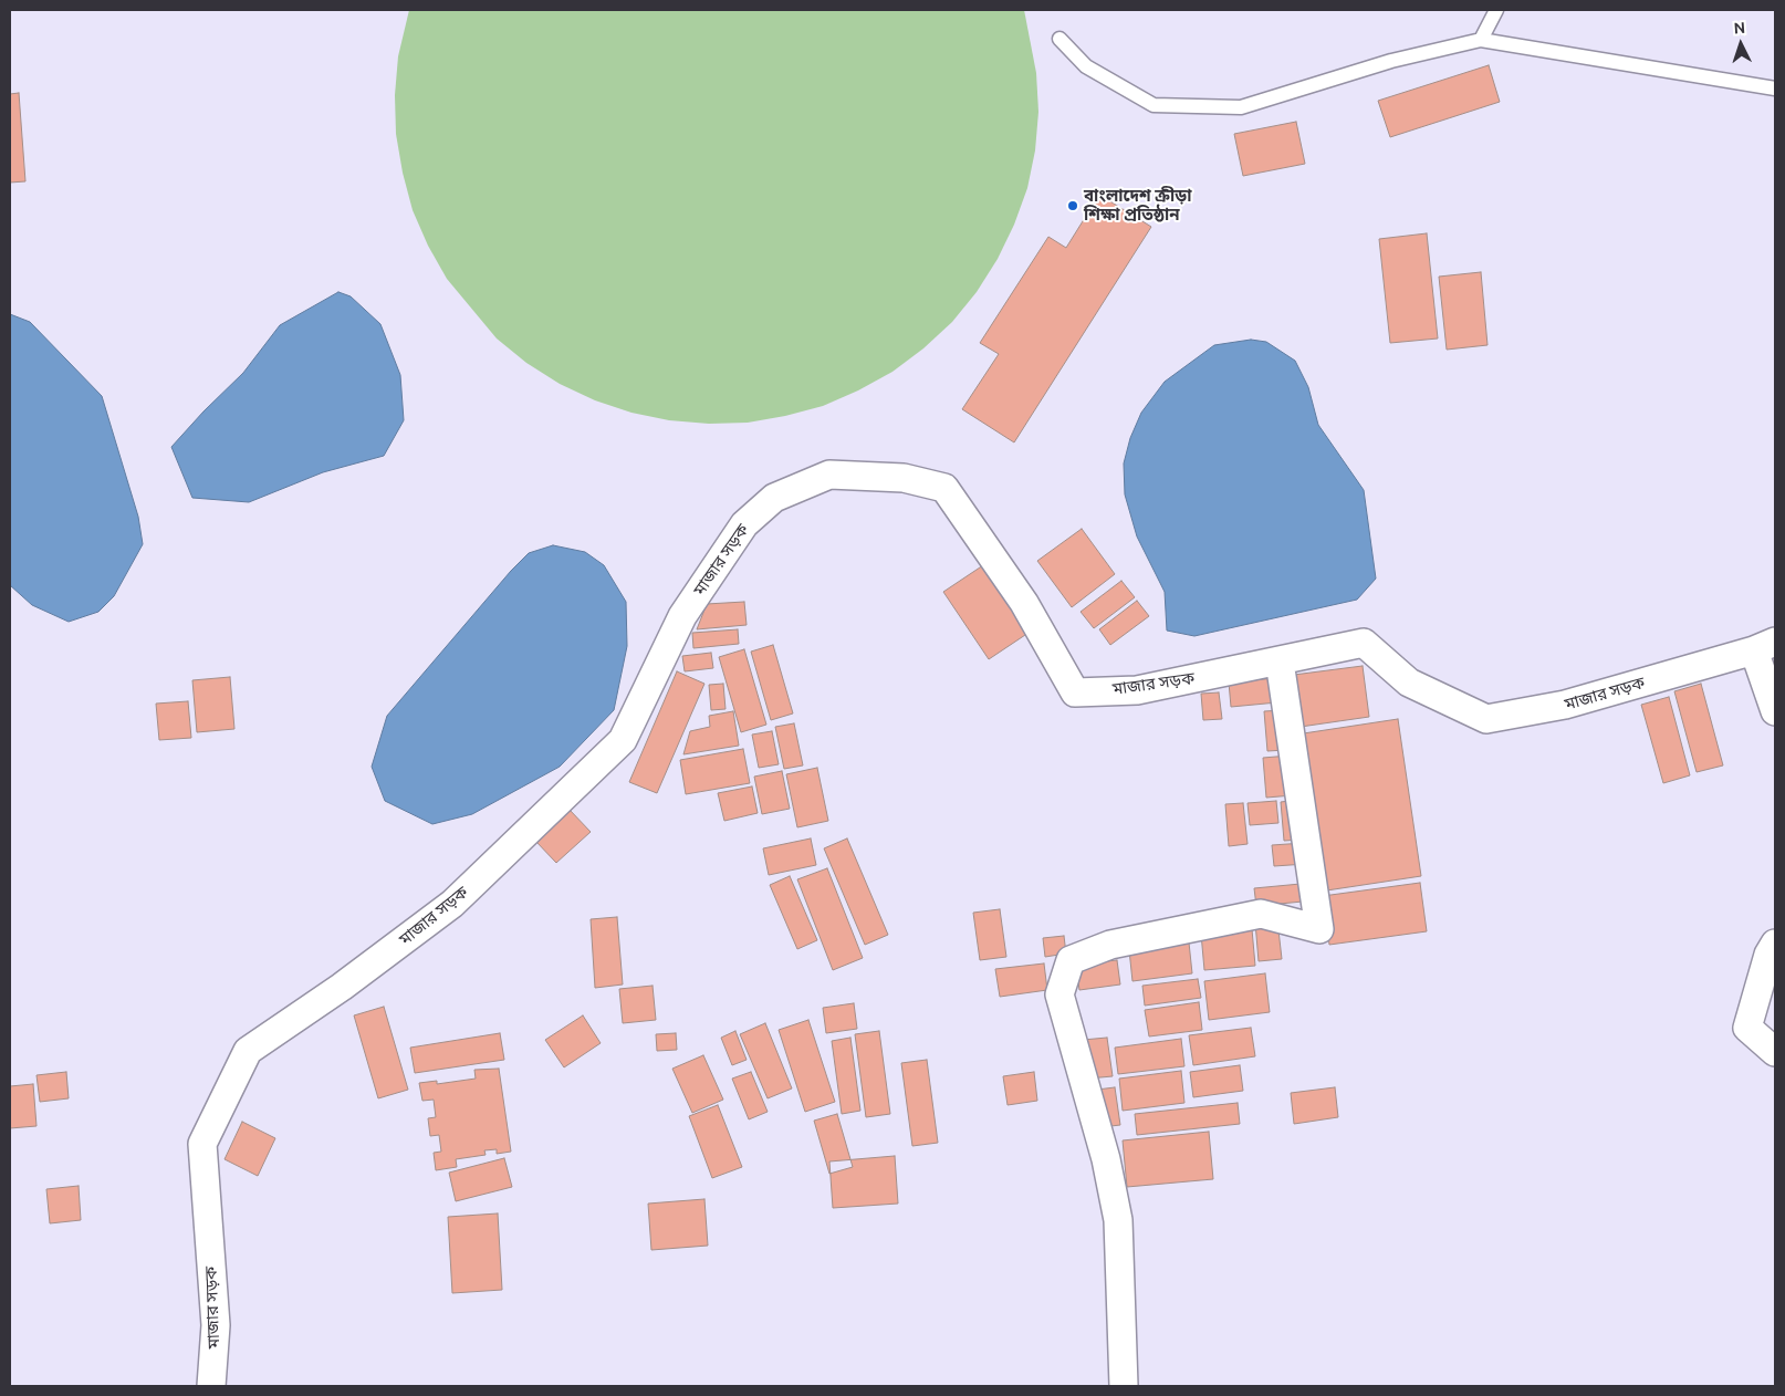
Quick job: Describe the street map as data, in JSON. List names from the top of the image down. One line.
{"streets":{"street":["মাজার সড়ক"]},"places":["বাংলাদেশ ক্রীড়া শিক্ষা প্রতিষ্ঠান"],"north":"top"}
